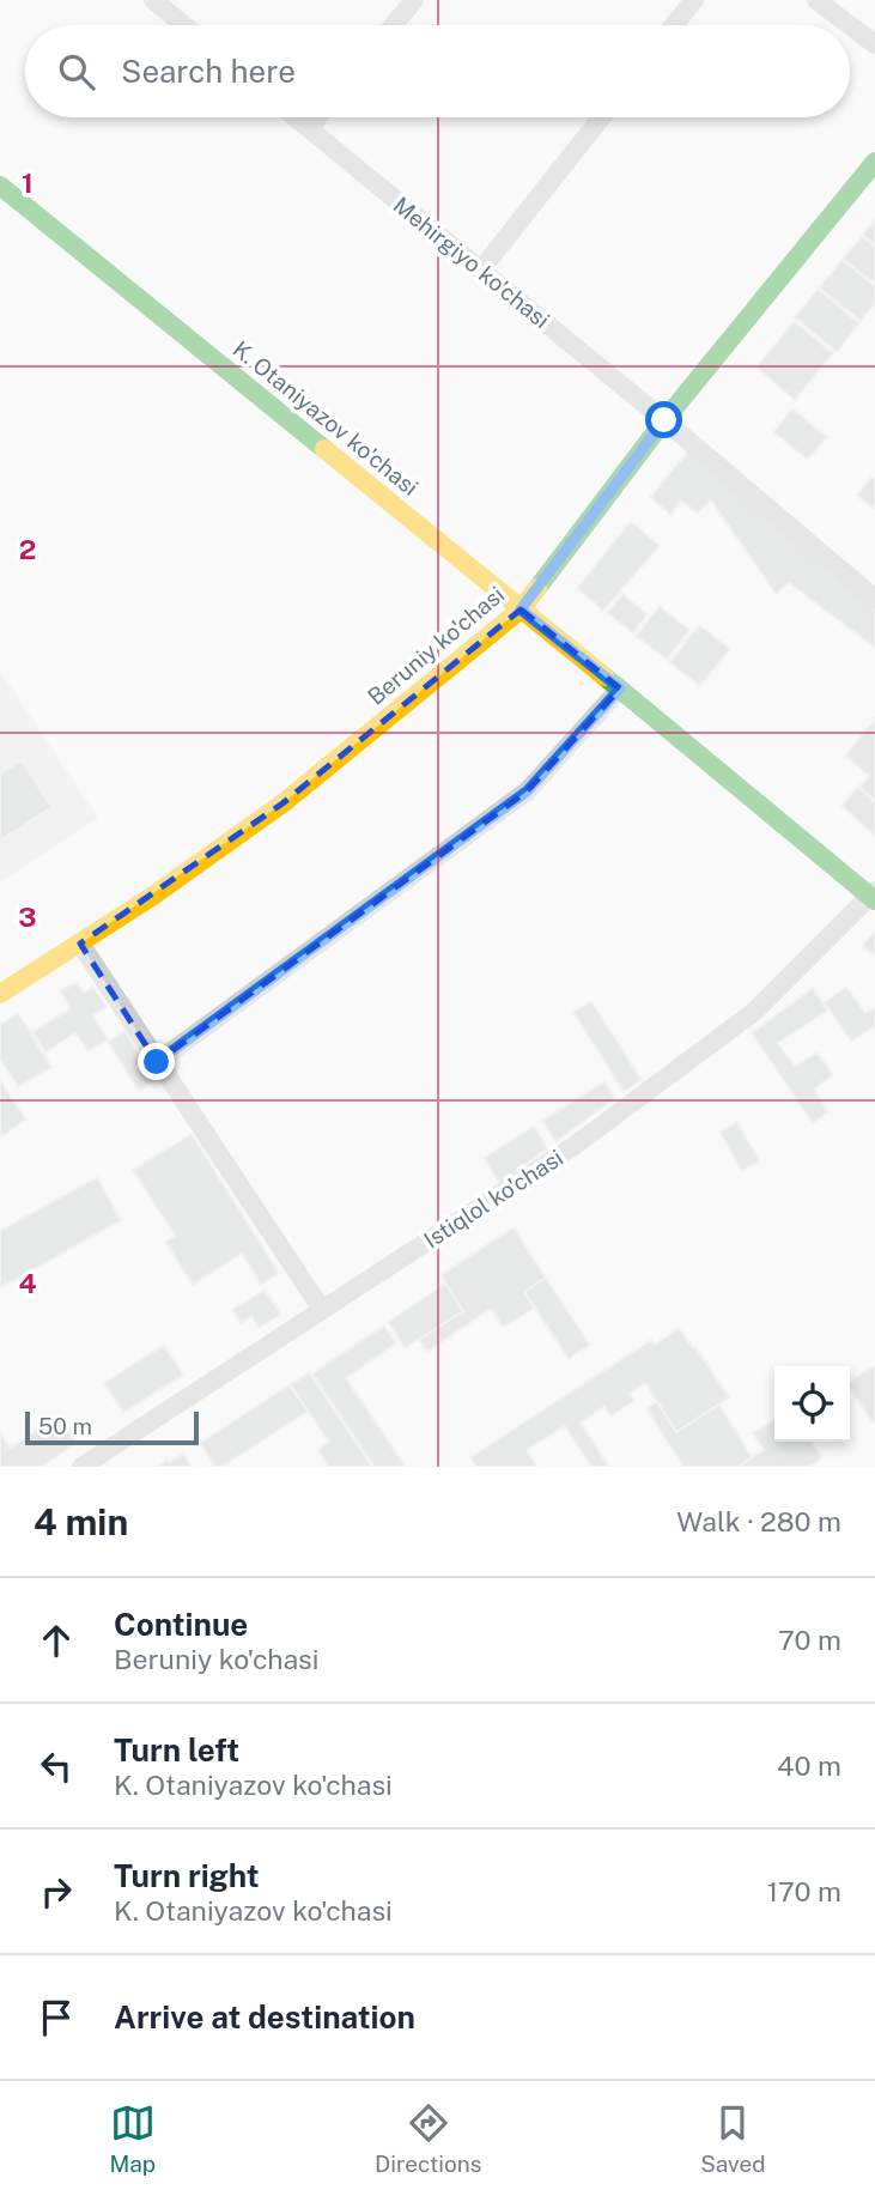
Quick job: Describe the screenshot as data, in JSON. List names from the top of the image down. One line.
{"streets":{"main road":["K. Otaniyazov ko'chasi","Beruniy ko'chasi"],"street":["Mehirgiyo ko'chasi","Istiqlol ko'chasi"]},"crossings":[["Mehirgiyo ko'chasi","Beruniy ko'chasi"],["K. Otaniyazov ko'chasi","Beruniy ko'chasi"],["K. Otaniyazov ko'chasi","Istiqlol ko'chasi"]],"scale_bar":"50 m","page":{"search":"Search here","scale":"50 m","heading":["4 min","Walk · 280 m"],"list":[["Continue","Beruniy ko'chasi","70 m"],["Turn left","K. Otaniyazov ko'chasi","40 m"],["Turn right","K. Otaniyazov ko'chasi","170 m"],"Arrive at destination"],"nav":["Map","Directions","Saved"]},"grid":{"rows":["1","2","3","4"]}}
